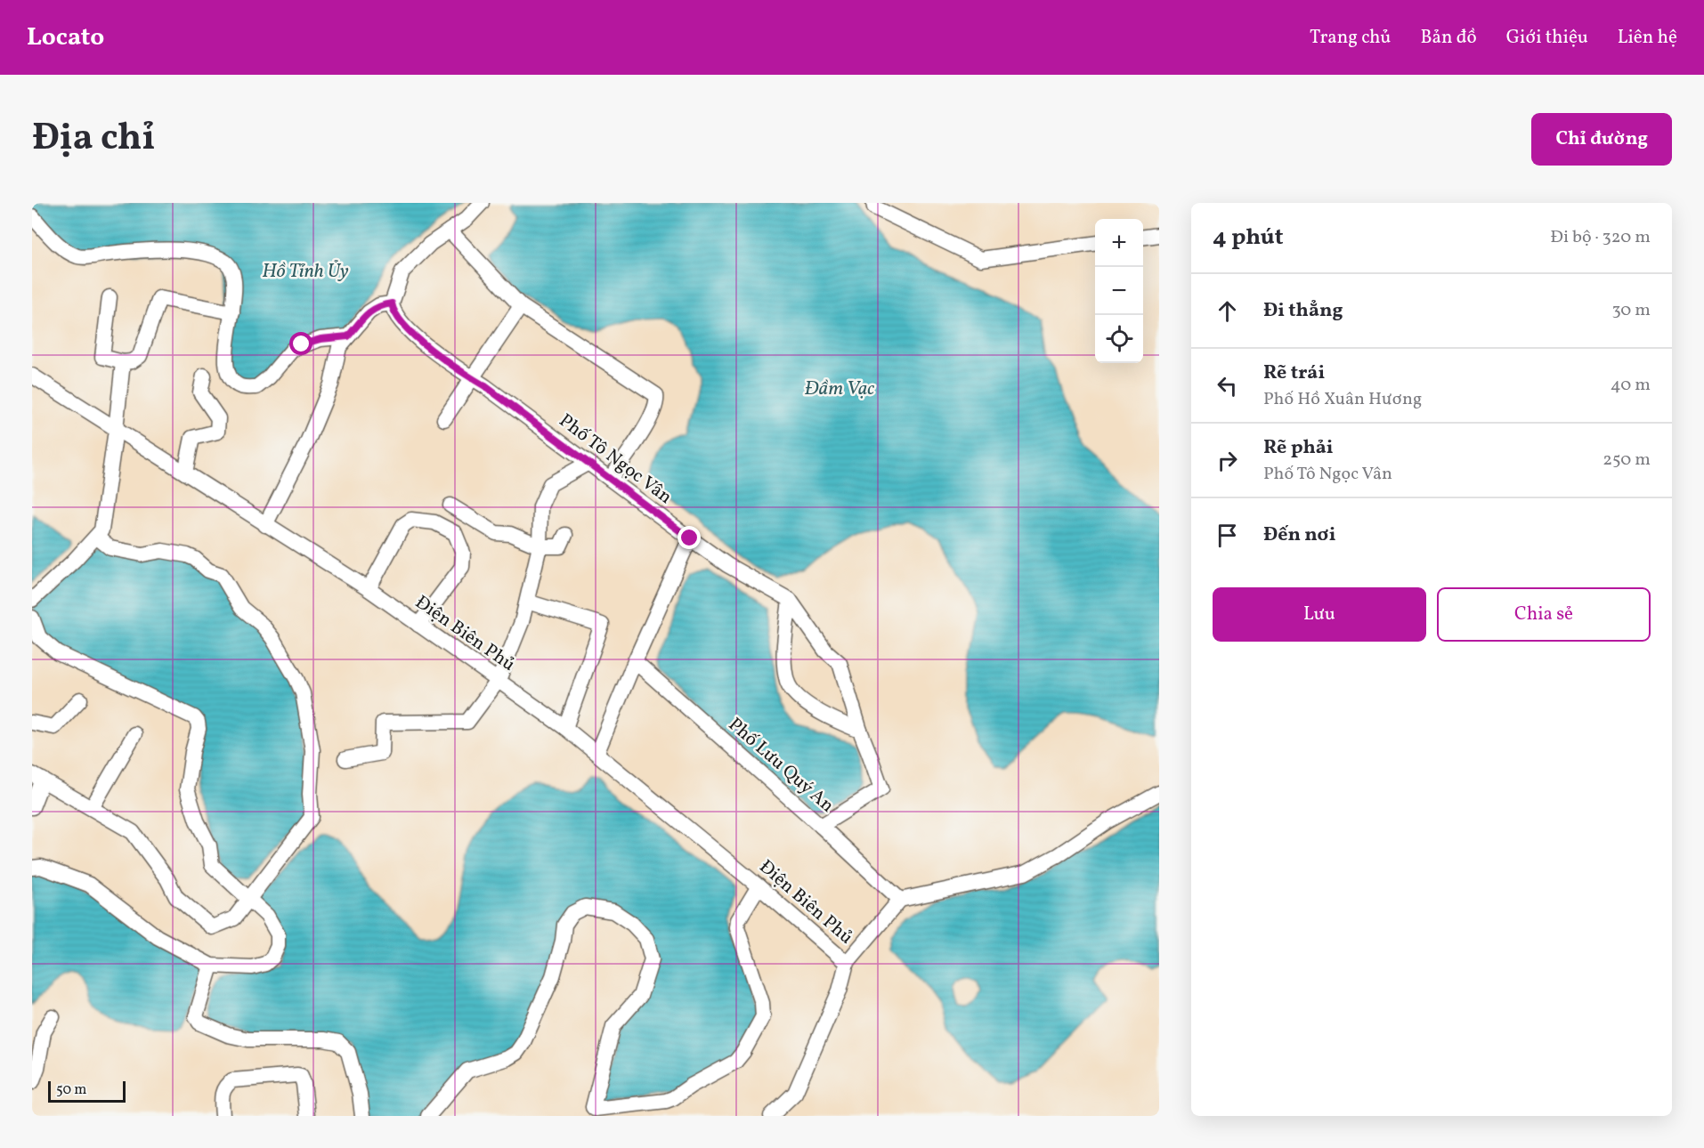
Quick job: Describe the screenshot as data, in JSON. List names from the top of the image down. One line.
{"streets":{"street":["Phố Tô Ngọc Vân","Điện Biên Phủ","Phố Lưu Quý An"]},"water":["Hồ Tỉnh Ủy","Đầm Vạc"],"scale_bar":"50 m","page":{"header":"Locato","nav":["Trang chủ","Bản đồ","Giới thiệu","Liên hệ"],"title":"Địa chỉ","buttons":["Chỉ đường",["Lưu","Chia sẻ"]],"heading":["4 phút","Đi bộ · 320 m"],"map_buttons":["+","−"],"list":[["Đi thẳng","30 m"],["Rẽ trái","Phố Hồ Xuân Hương","40 m"],["Rẽ phải","Phố Tô Ngọc Vân","250 m"],"Đến nơi"],"scale":"50 m"}}
